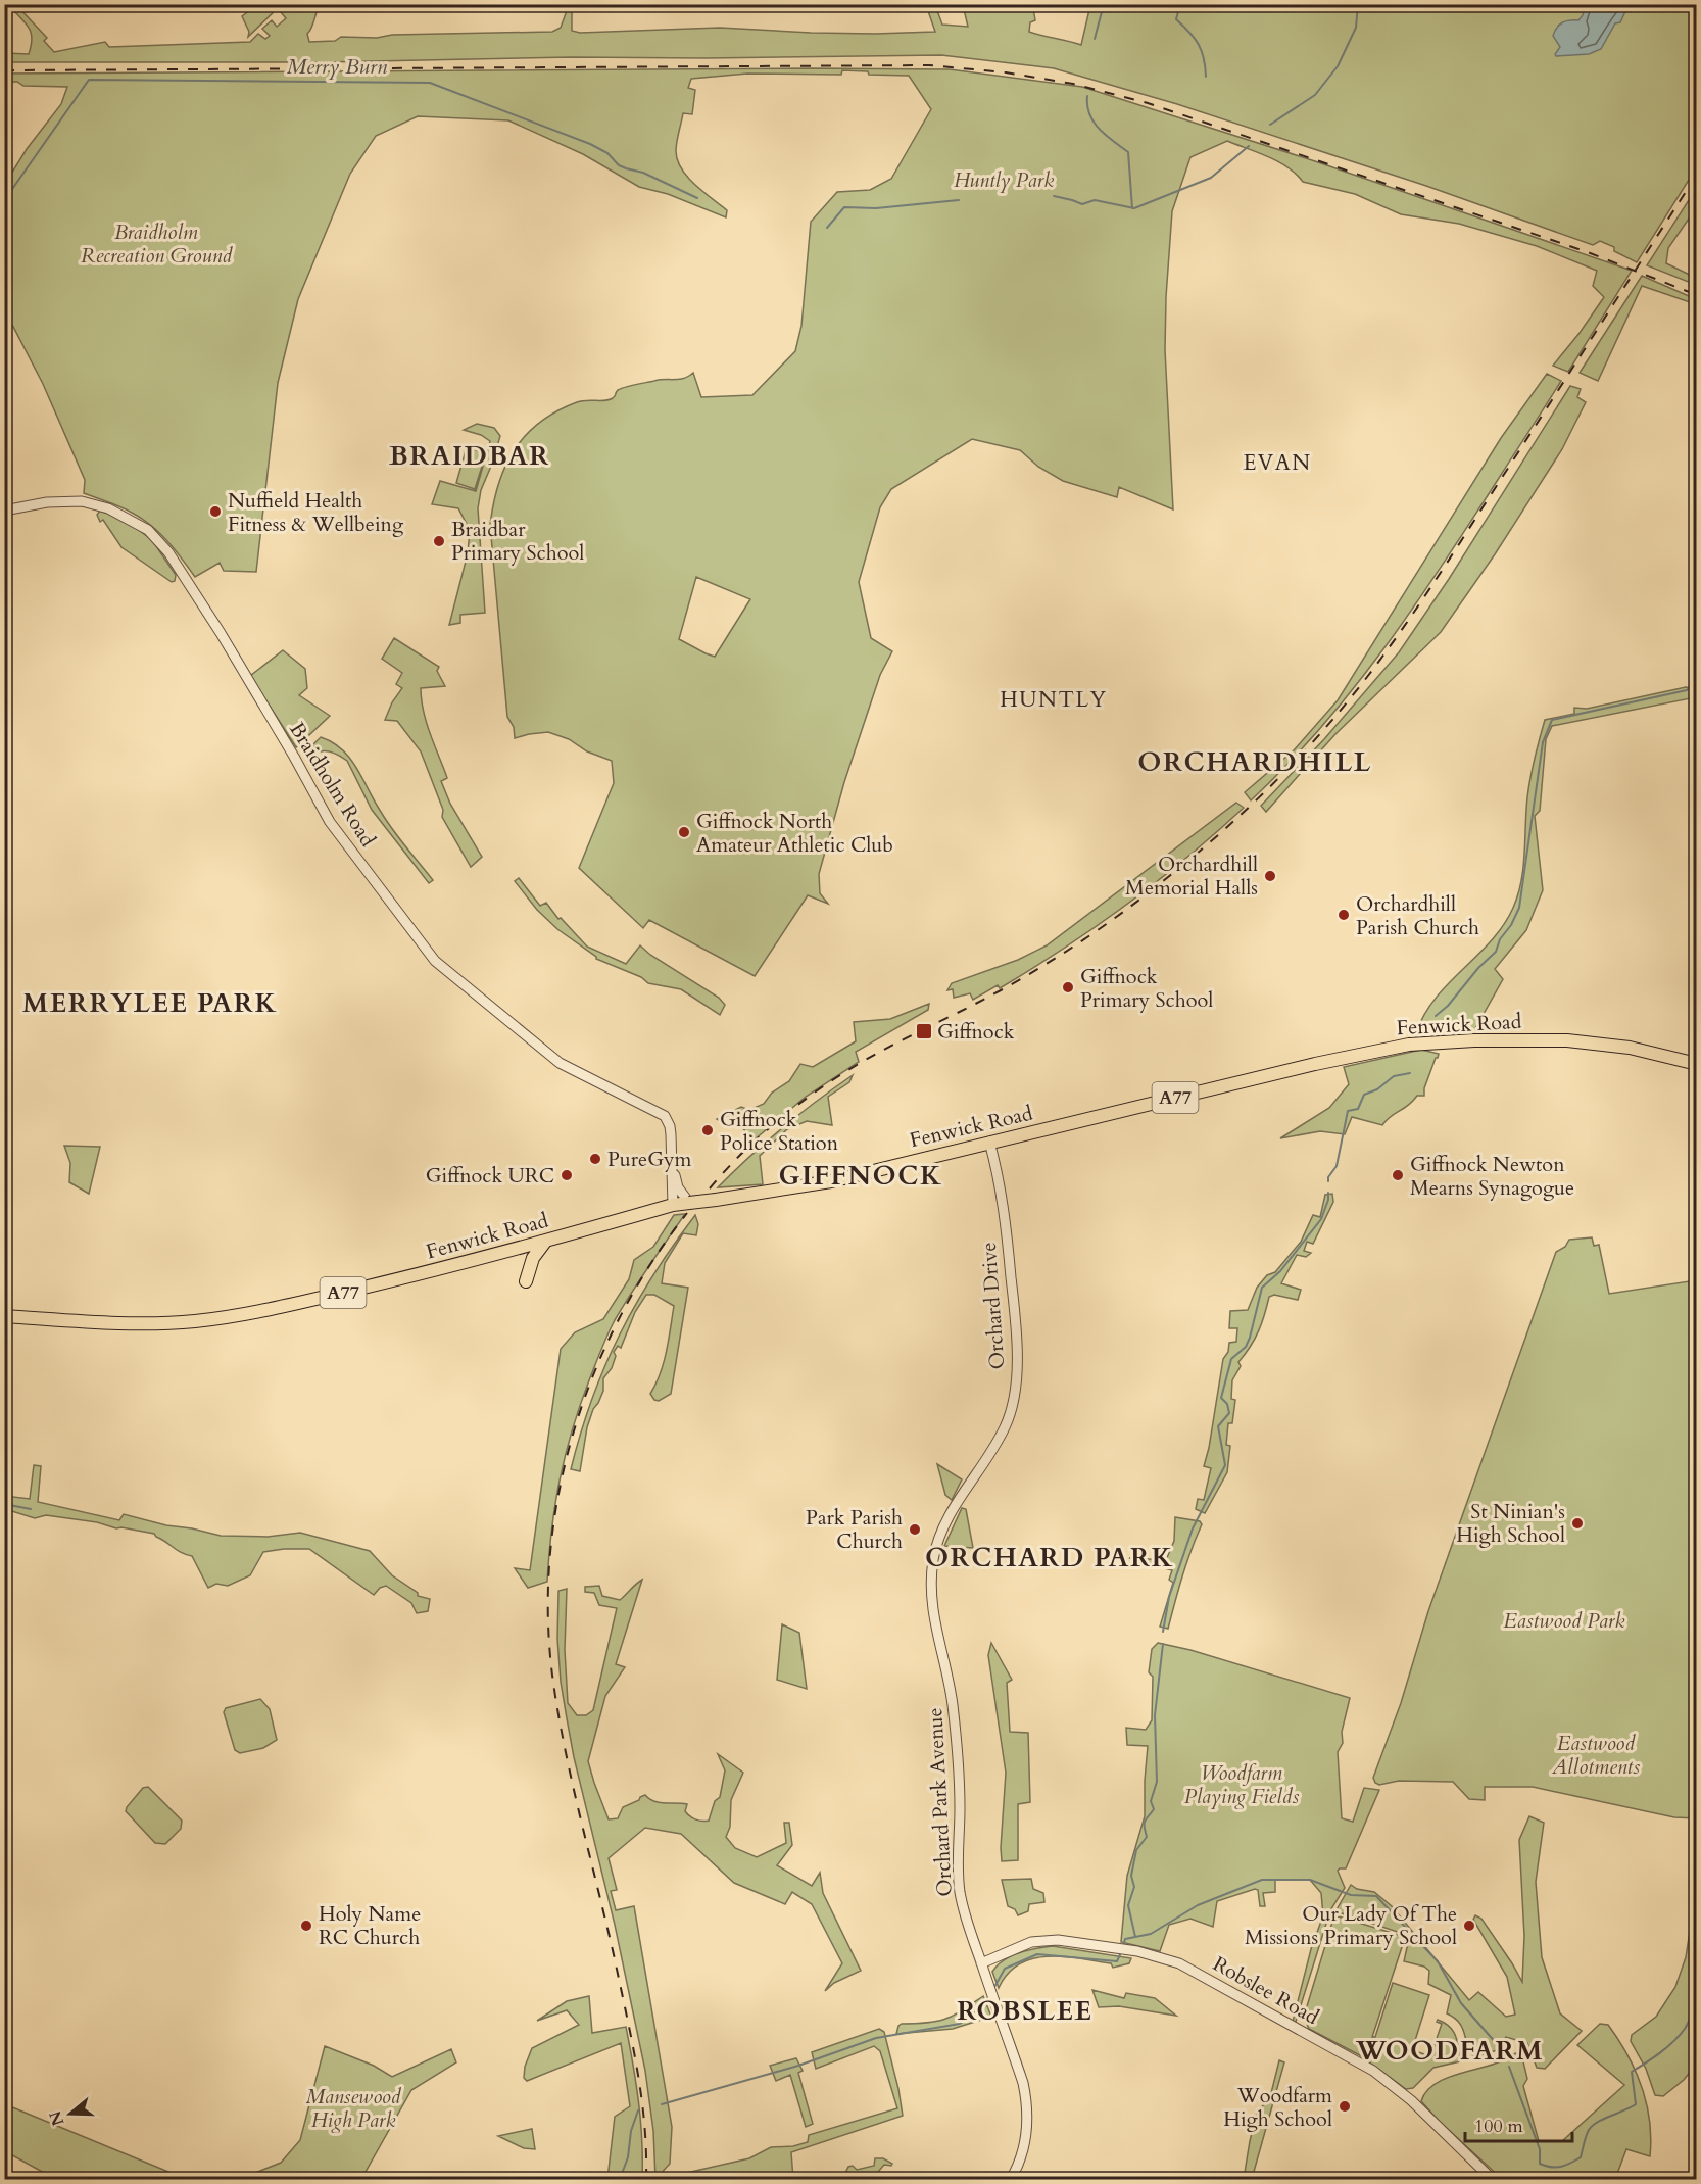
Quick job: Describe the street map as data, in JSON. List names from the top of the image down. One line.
{"streets":{"main road":["Fenwick Road","A77"],"street":["Braidholm Road","Orchard Drive","Orchard Park Avenue","Robslee Road"]},"crossings":[["Braidholm Road","Fenwick Road"],["Fenwick Road","Orchard Drive"],["Orchard Drive","Orchard Park Avenue"],["Orchard Park Avenue","Robslee Road"]],"districts":["BRAIDBAR","EVAN","HUNTLY","ORCHARDHILL","MERRYLEE PARK","GIFFNOCK","ORCHARD PARK","ROBSLEE","WOODFARM"],"water":["Merry Burn"],"parks":["Huntly Park","Braidholm Recreation Ground","Eastwood Park","Eastwood Allotments","Woodfarm Playing Fields","Mansewood High Park"],"places":{"other":["Nuffield Health Fitness & Wellbeing","Braidbar Primary School","Giffnock North Amateur Athletic Club","Orchardhill Memorial Halls","Orchardhill Parish Church","Giffnock Primary School","Giffnock Police Station","PureGym","Giffnock URC","Giffnock Newton Mearns Synagogue","St Ninian's High School","Park Parish Church","Holy Name RC Church","Our Lady Of The Missions Primary School","Woodfarm High School"],"transit":["Giffnock"]},"scale_bar":"100 m","north":"left"}
